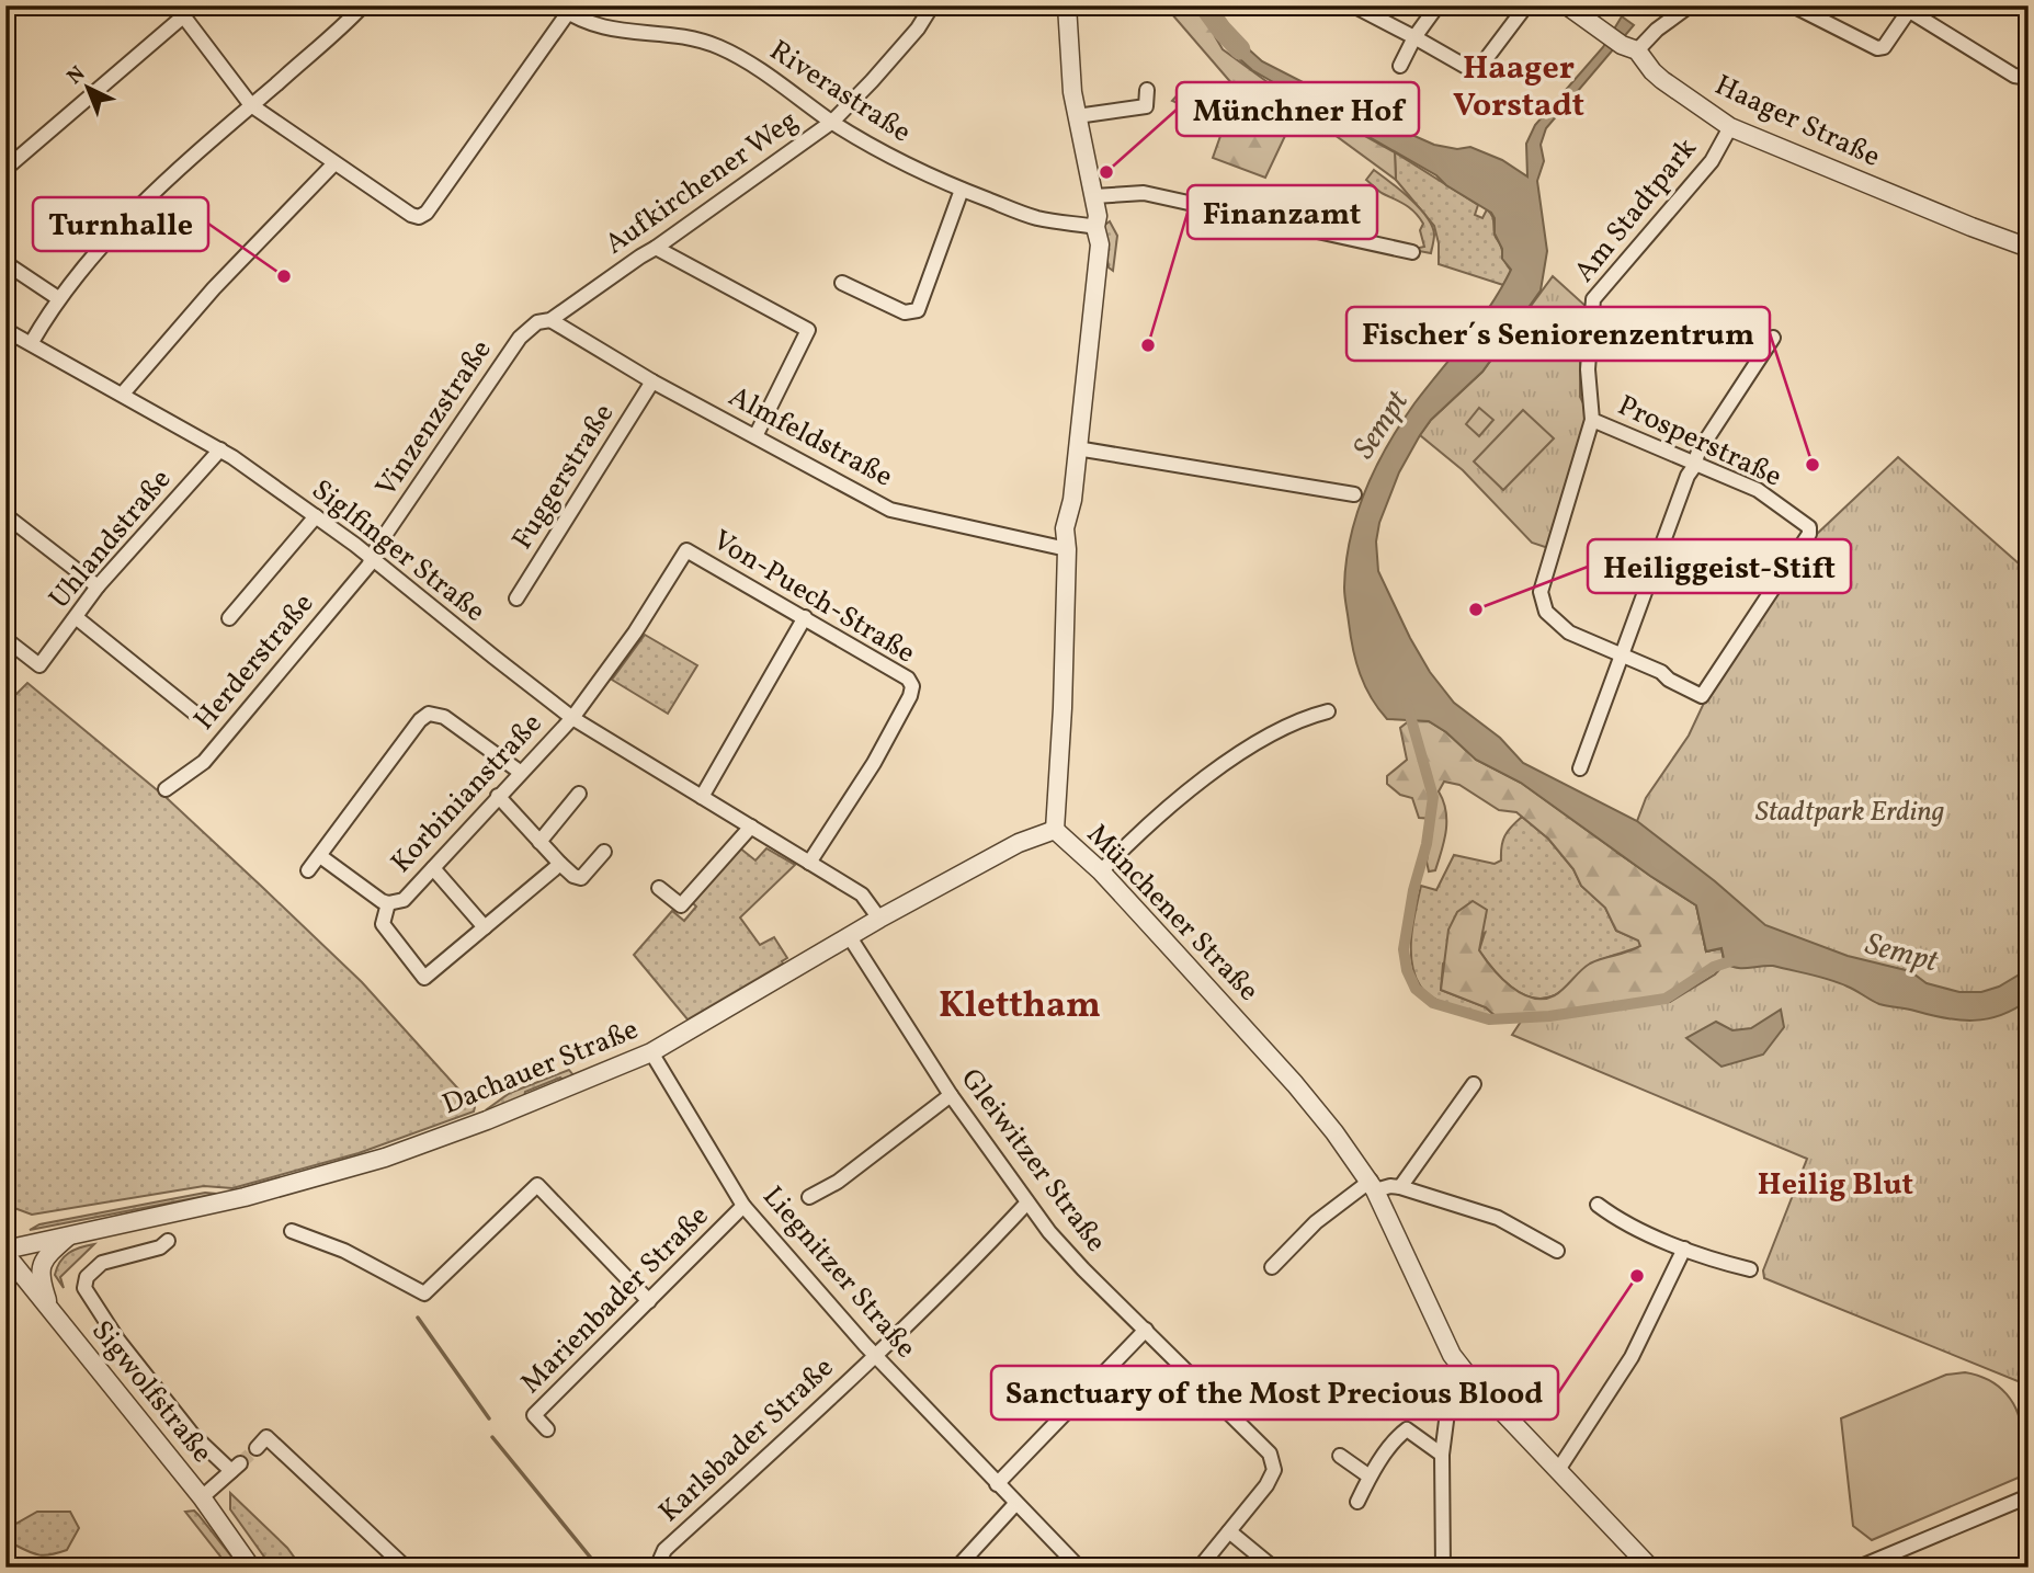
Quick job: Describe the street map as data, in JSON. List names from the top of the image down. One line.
{"streets":{"street":["Riverastraße","Haager Straße","Aufkirchener Weg","Am Stadtpark","Vinzenzstraße","Almfeldstraße","Prosperstraße","Fuggerstraße","Uhlandstraße","Siglfinger Straße","Von-Puech-Straße","Herderstraße","Korbinianstraße","Münchener Straße","Dachauer Straße","Gleiwitzer Straße","Liegnitzer Straße","Marienbader Straße","Sigwolfstraße","Karlsbader Straße"]},"crossings":[["Riverastraße","Aufkirchener Weg"],["Riverastraße","Münchener Straße"],["Haager Straße","Am Stadtpark"],["Aufkirchener Weg","Vinzenzstraße"],["Aufkirchener Weg","Almfeldstraße"],["Am Stadtpark","Prosperstraße"],["Vinzenzstraße","Almfeldstraße"],["Vinzenzstraße","Siglfinger Straße"],["Vinzenzstraße","Herderstraße"],["Almfeldstraße","Fuggerstraße"],["Almfeldstraße","Münchener Straße"],["Uhlandstraße","Siglfinger Straße"],["Siglfinger Straße","Von-Puech-Straße"],["Siglfinger Straße","Herderstraße"],["Siglfinger Straße","Korbinianstraße"],["Siglfinger Straße","Dachauer Straße"],["Von-Puech-Straße","Korbinianstraße"],["Münchener Straße","Dachauer Straße"],["Dachauer Straße","Gleiwitzer Straße"],["Dachauer Straße","Liegnitzer Straße"],["Dachauer Straße","Sigwolfstraße"],["Gleiwitzer Straße","Karlsbader Straße"],["Liegnitzer Straße","Marienbader Straße"],["Liegnitzer Straße","Karlsbader Straße"]],"districts":["Haager Vorstadt","Klettham","Heilig Blut"],"water":["Sempt"],"parks":["Stadtpark Erding"],"places":["Münchner Hof","Turnhalle","Finanzamt","Fischer´s Seniorenzentrum","Heiliggeist-Stift","Sanctuary of the Most Precious Blood"],"north":"top left"}
